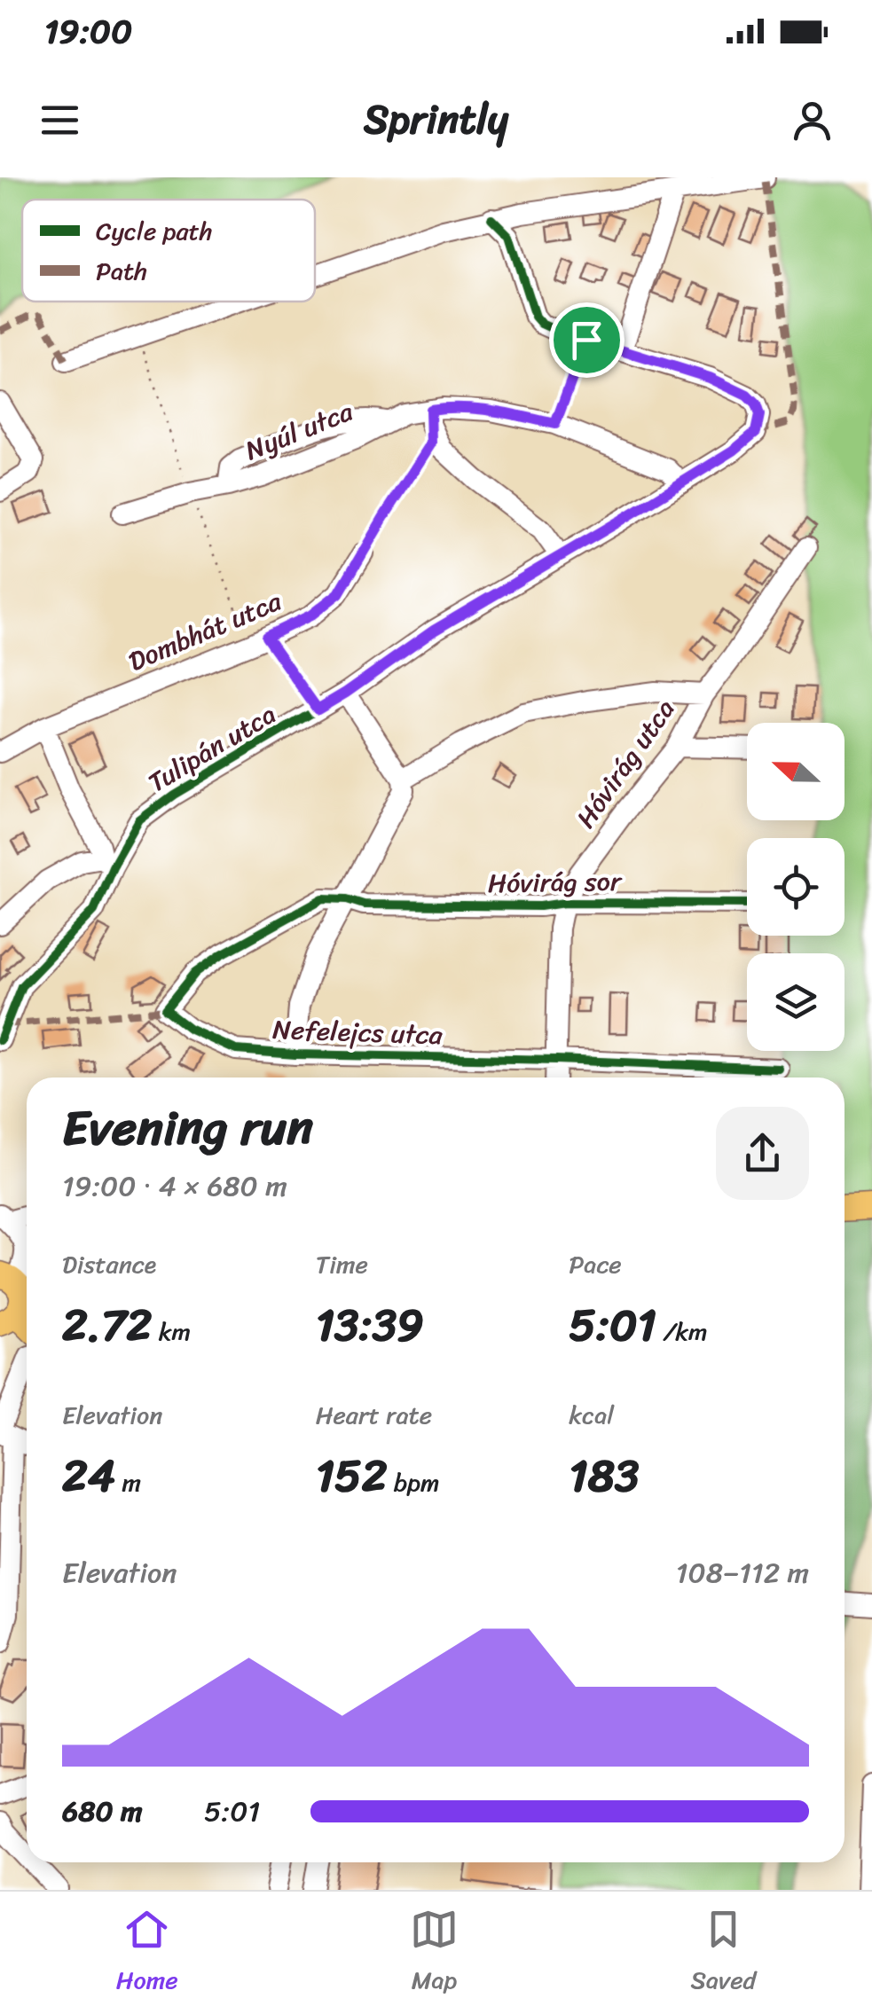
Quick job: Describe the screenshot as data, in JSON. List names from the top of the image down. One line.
{"streets":{"street":["Nyúl utca","Dombhát utca","Tulipán utca","Hóvirág utca","Hóvirág sor","Nefelejcs utca"]},"crossings":[["Nyúl utca","Tulipán utca"],["Hóvirág utca","Hóvirág sor"],["Hóvirág utca","Nefelejcs utca"],["Hóvirág sor","Nefelejcs utca"]],"legend":["Cycle path","Path"],"north":"left","page":{"status":"19:00","header":"Sprintly","heading":["Evening run","19:00 · 4 × 680 m"],"stats":[["Distance","2.72 km"],["Time","13:39"],["Pace","5:01 /km"],["Elevation","24 m"],["Heart rate","152 bpm"],["kcal","183"]],"chart":["Elevation","108–112 m"],"list":[{"name":"680 m","note":"5:01"}],"tabs":["Home","Map","Saved"]}}
